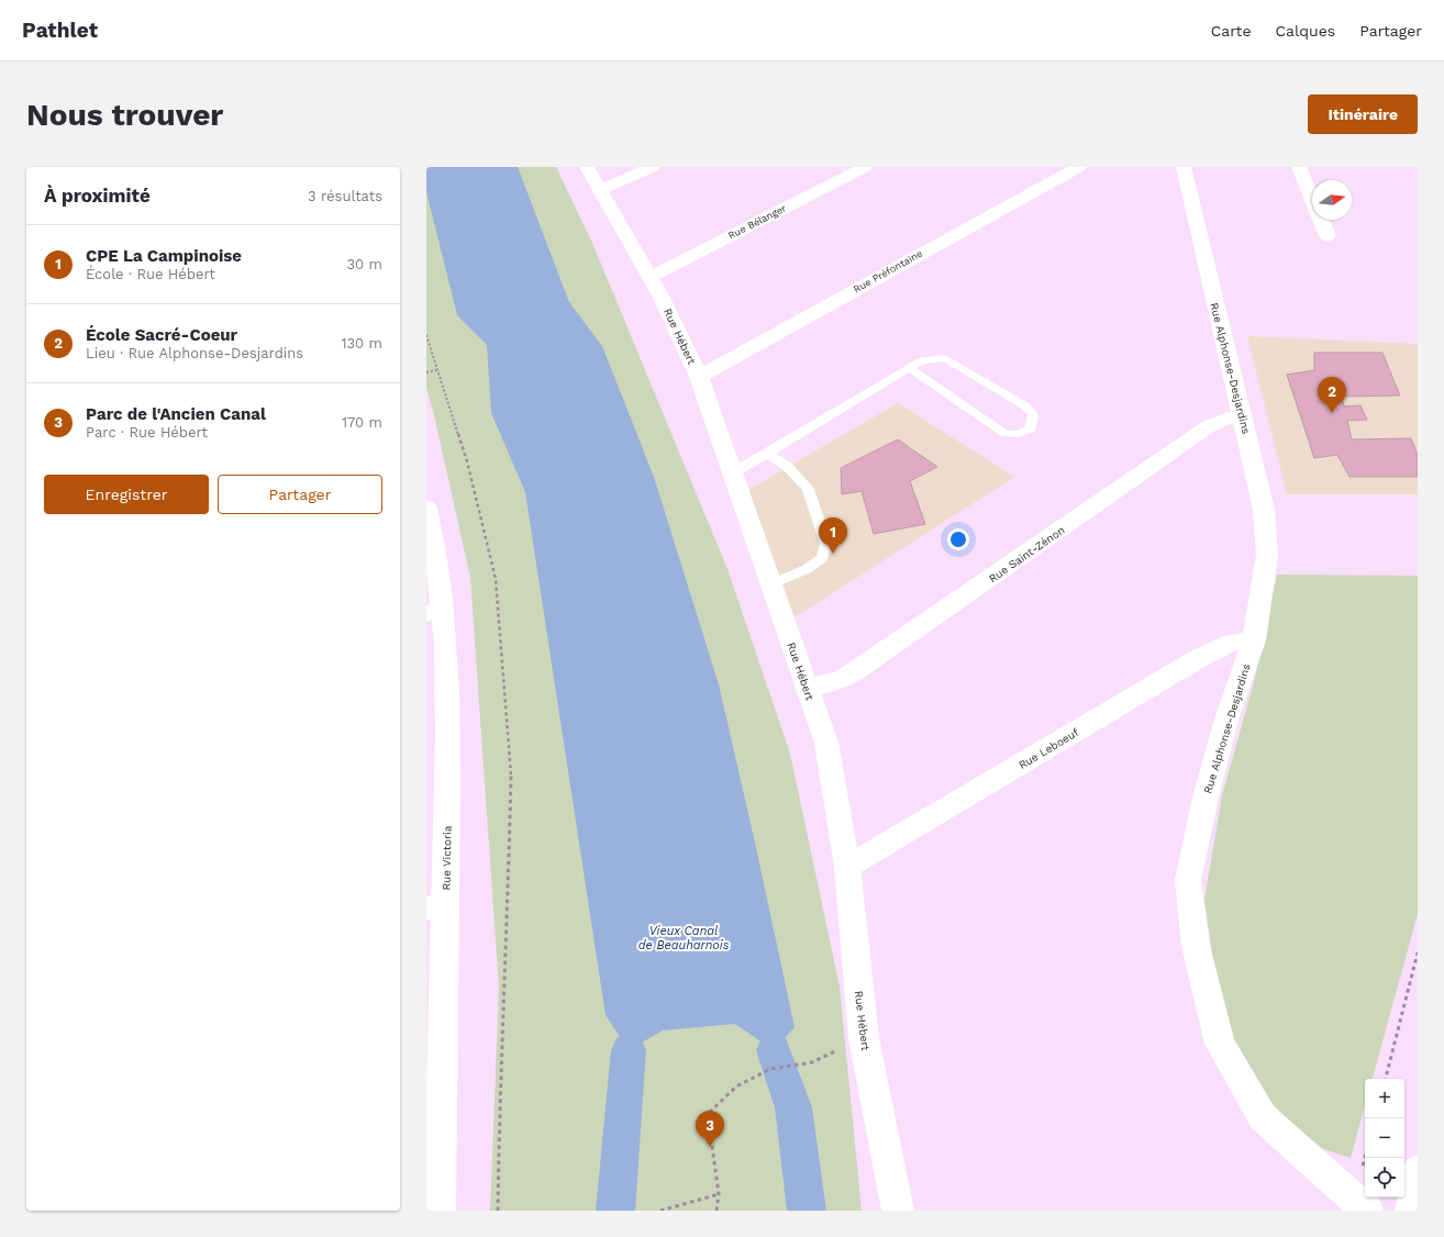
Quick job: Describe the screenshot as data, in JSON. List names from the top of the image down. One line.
{"streets":{"street":["Rue Bélanger","Rue Préfontaine","Rue Hébert","Rue Alphonse-Desjardins","Rue Saint-Zénon","Rue Leboeuf","Rue Victoria"]},"crossings":[["Rue Bélanger","Rue Hébert"],["Rue Préfontaine","Rue Hébert"],["Rue Hébert","Rue Saint-Zénon"],["Rue Hébert","Rue Leboeuf"],["Rue Alphonse-Desjardins","Rue Saint-Zénon"],["Rue Alphonse-Desjardins","Rue Leboeuf"]],"water":["Vieux Canal de Beauharnois"],"north":"right","page":{"header":"Pathlet","nav":["Carte","Calques","Partager"],"buttons":["Itinéraire",["Enregistrer","Partager"]],"title":"Nous trouver","heading":["À proximité","3 résultats"],"list":[{"mark":"1","name":"CPE La Campinoise","note":"École · Rue Hébert","value":"30 m"},{"mark":"2","name":"École Sacré-Coeur","note":"Lieu · Rue Alphonse-Desjardins","value":"130 m"},{"mark":"3","name":"Parc de l'Ancien Canal","note":"Parc · Rue Hébert","value":"170 m"}],"pins":["2","1","3"],"map_buttons":["+","−"]}}
